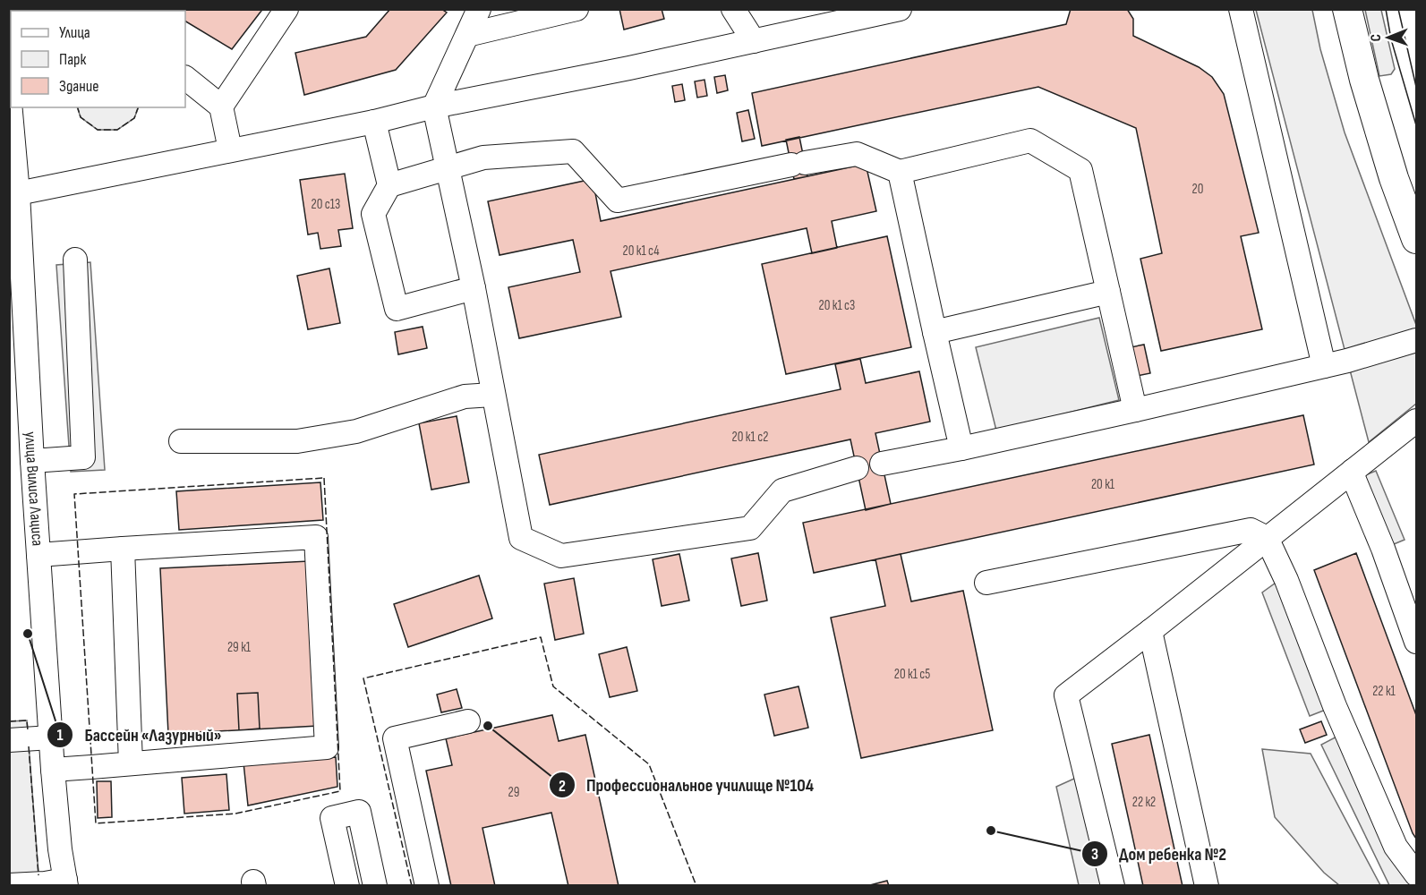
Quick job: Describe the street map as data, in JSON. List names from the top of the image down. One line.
{"streets":{"street":["улица Вилиса Лациса"]},"places":["Бассейн «Лазурный»","Профессиональное училище №104","Дом ребенка №2"],"house_numbers":["20","20 c13","20 к1 с4","20 к1 с3","20 к1 с2","20 к1","29 к1","20 к1 с5","22 к1","29","22 к2"],"legend":["Улица","Парк","Здание"],"north":"left"}
